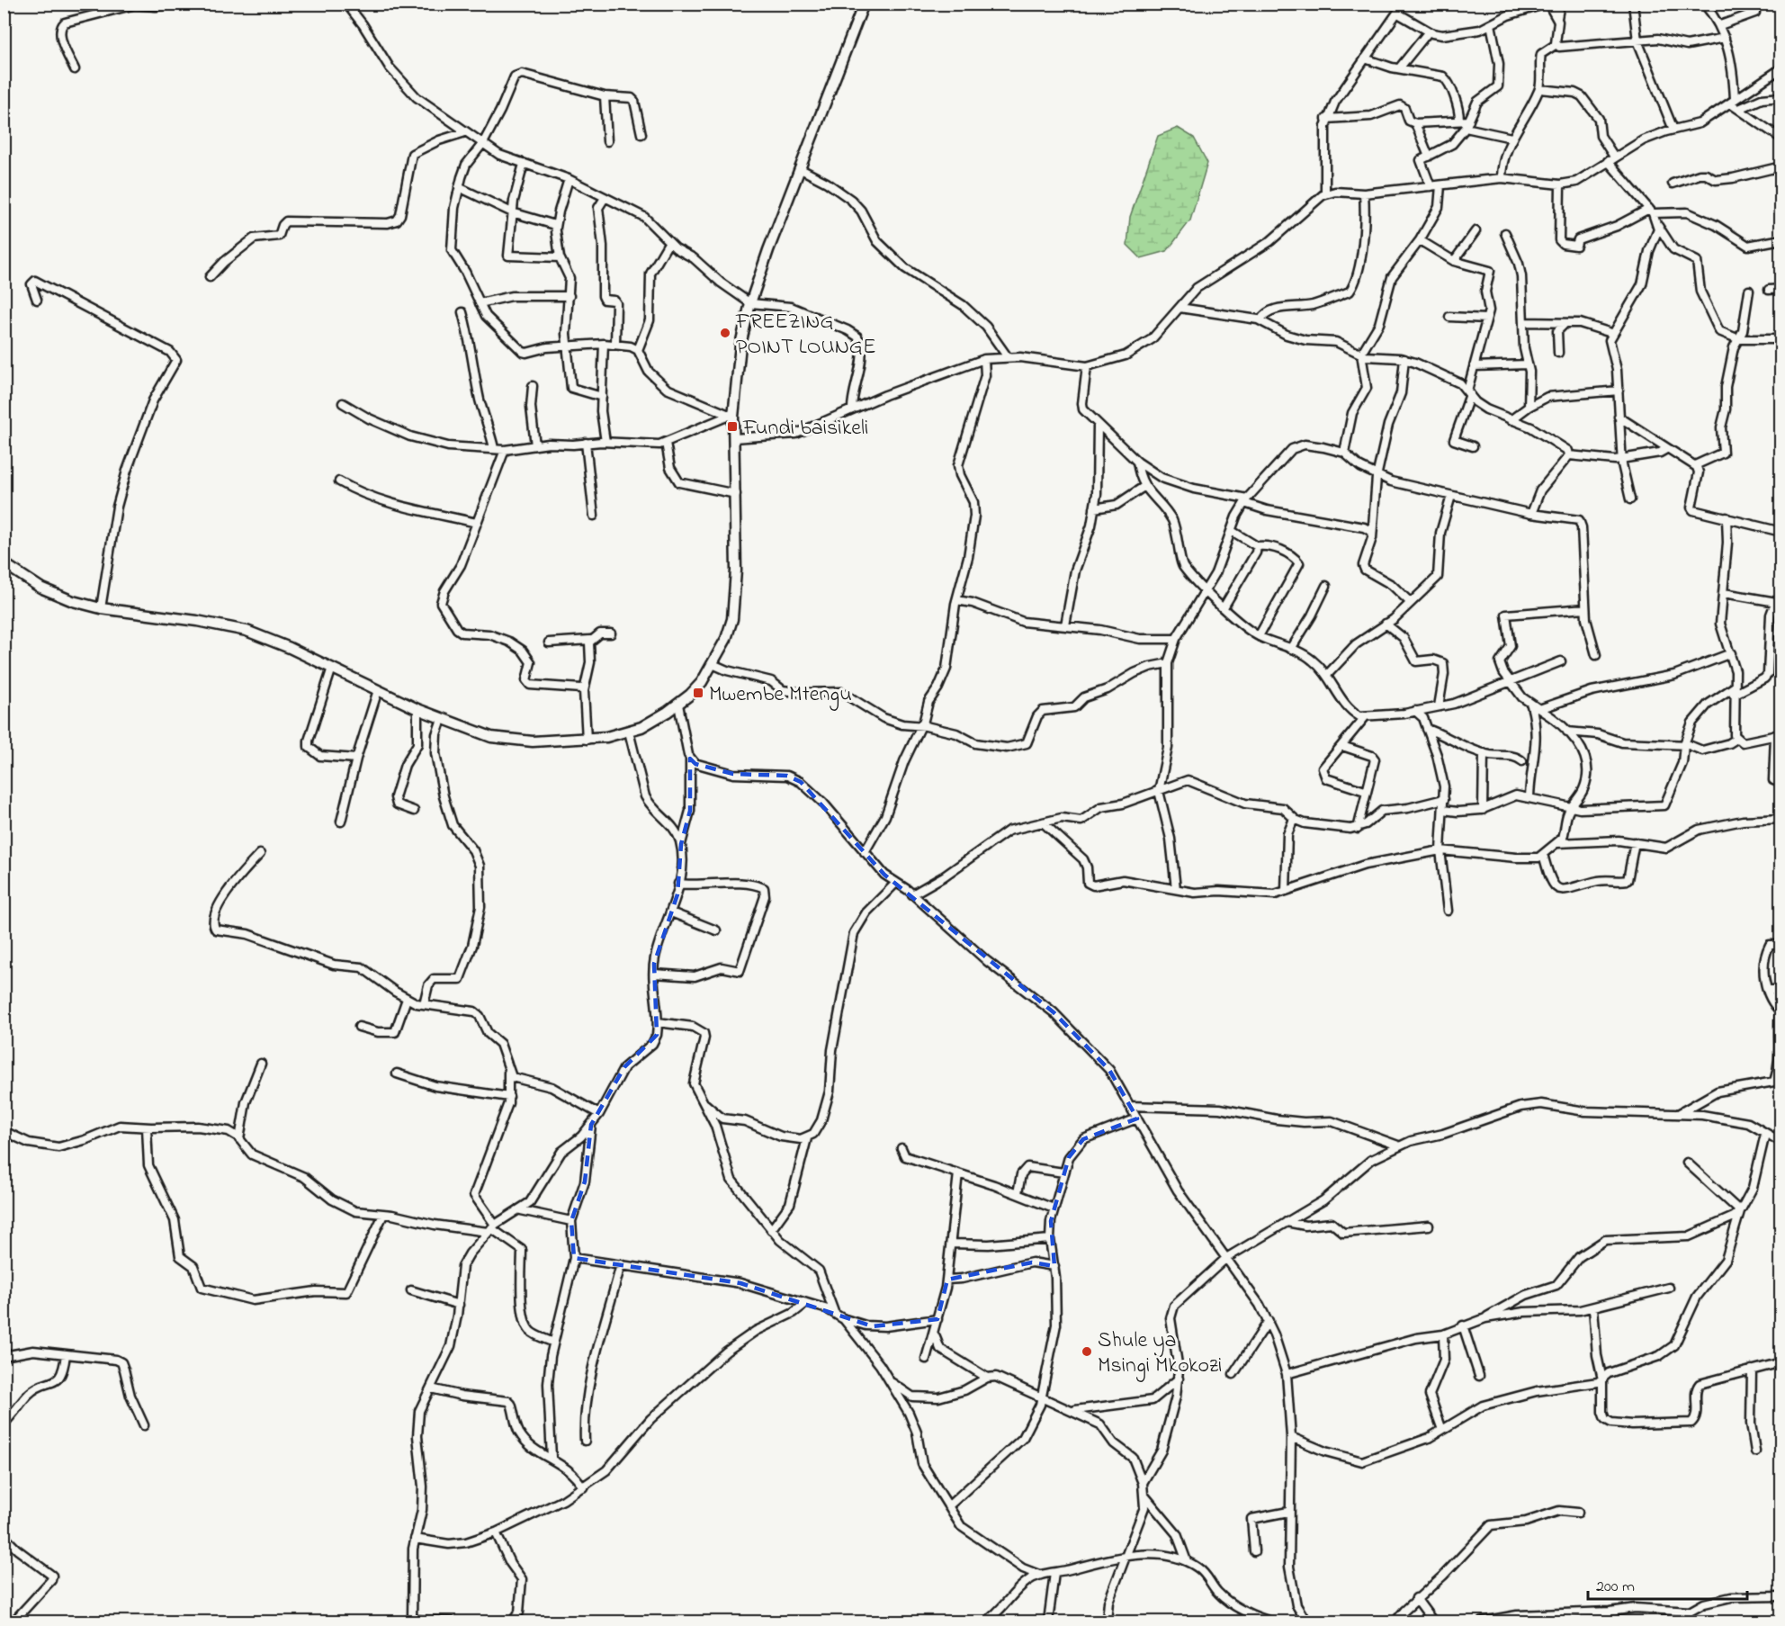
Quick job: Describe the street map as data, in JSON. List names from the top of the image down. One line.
{"places":{"other":["FREEZING POINT LOUNGE","Shule ya Msingi Mkokozi"],"transit":["Fundi baisikeli","Mwembe Mtengu"]},"scale_bar":"200 m"}
